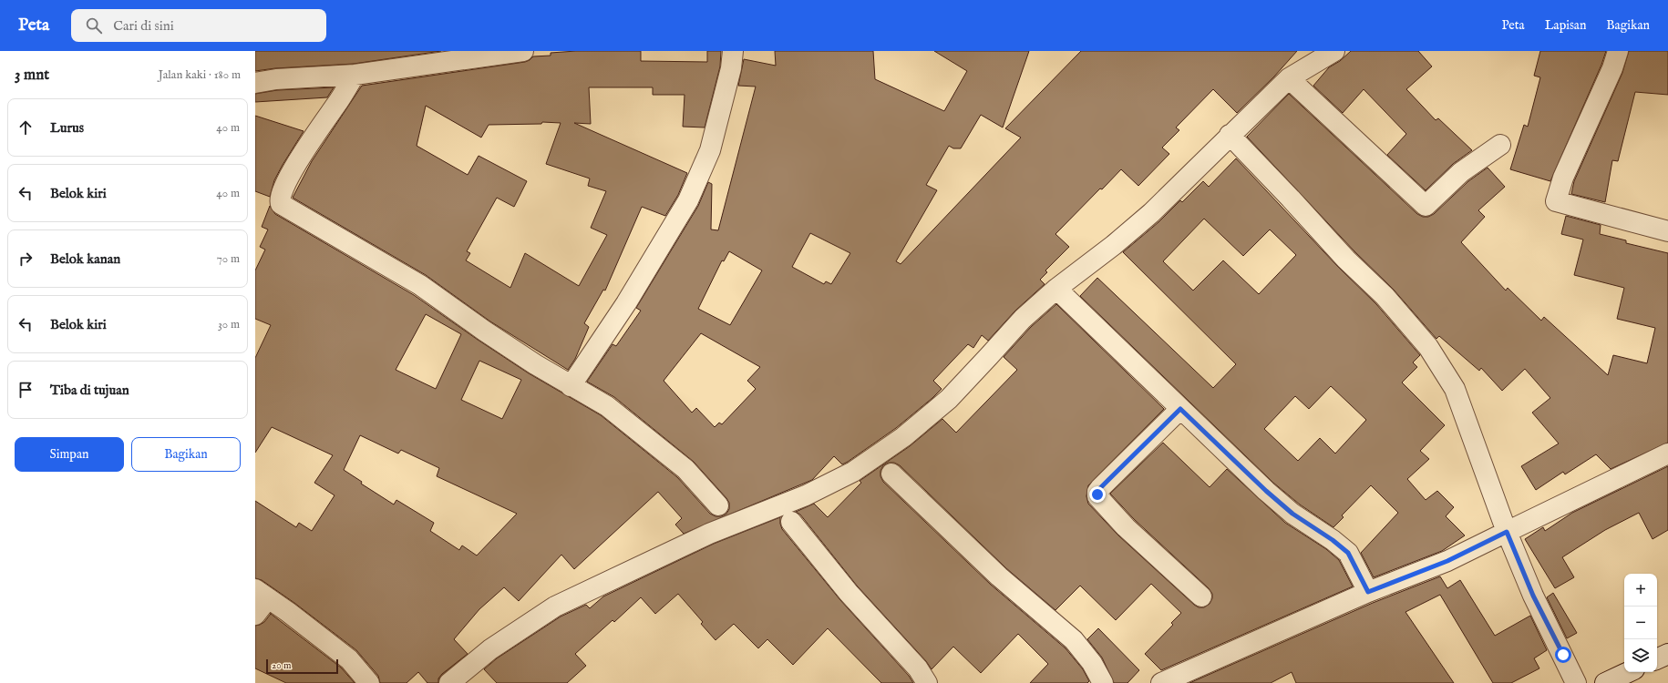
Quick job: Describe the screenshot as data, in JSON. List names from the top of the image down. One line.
{"scale_bar":"20 m","page":{"header":"Peta","search":"Cari di sini","nav":["Peta","Lapisan","Bagikan"],"heading":["3 mnt","Jalan kaki · 180 m"],"list":[["Lurus","40 m"],["Belok kiri","40 m"],["Belok kanan","70 m"],["Belok kiri","30 m"],"Tiba di tujuan"],"buttons":["Simpan","Bagikan"],"map_buttons":["+","−"],"scale":"20 m"}}
